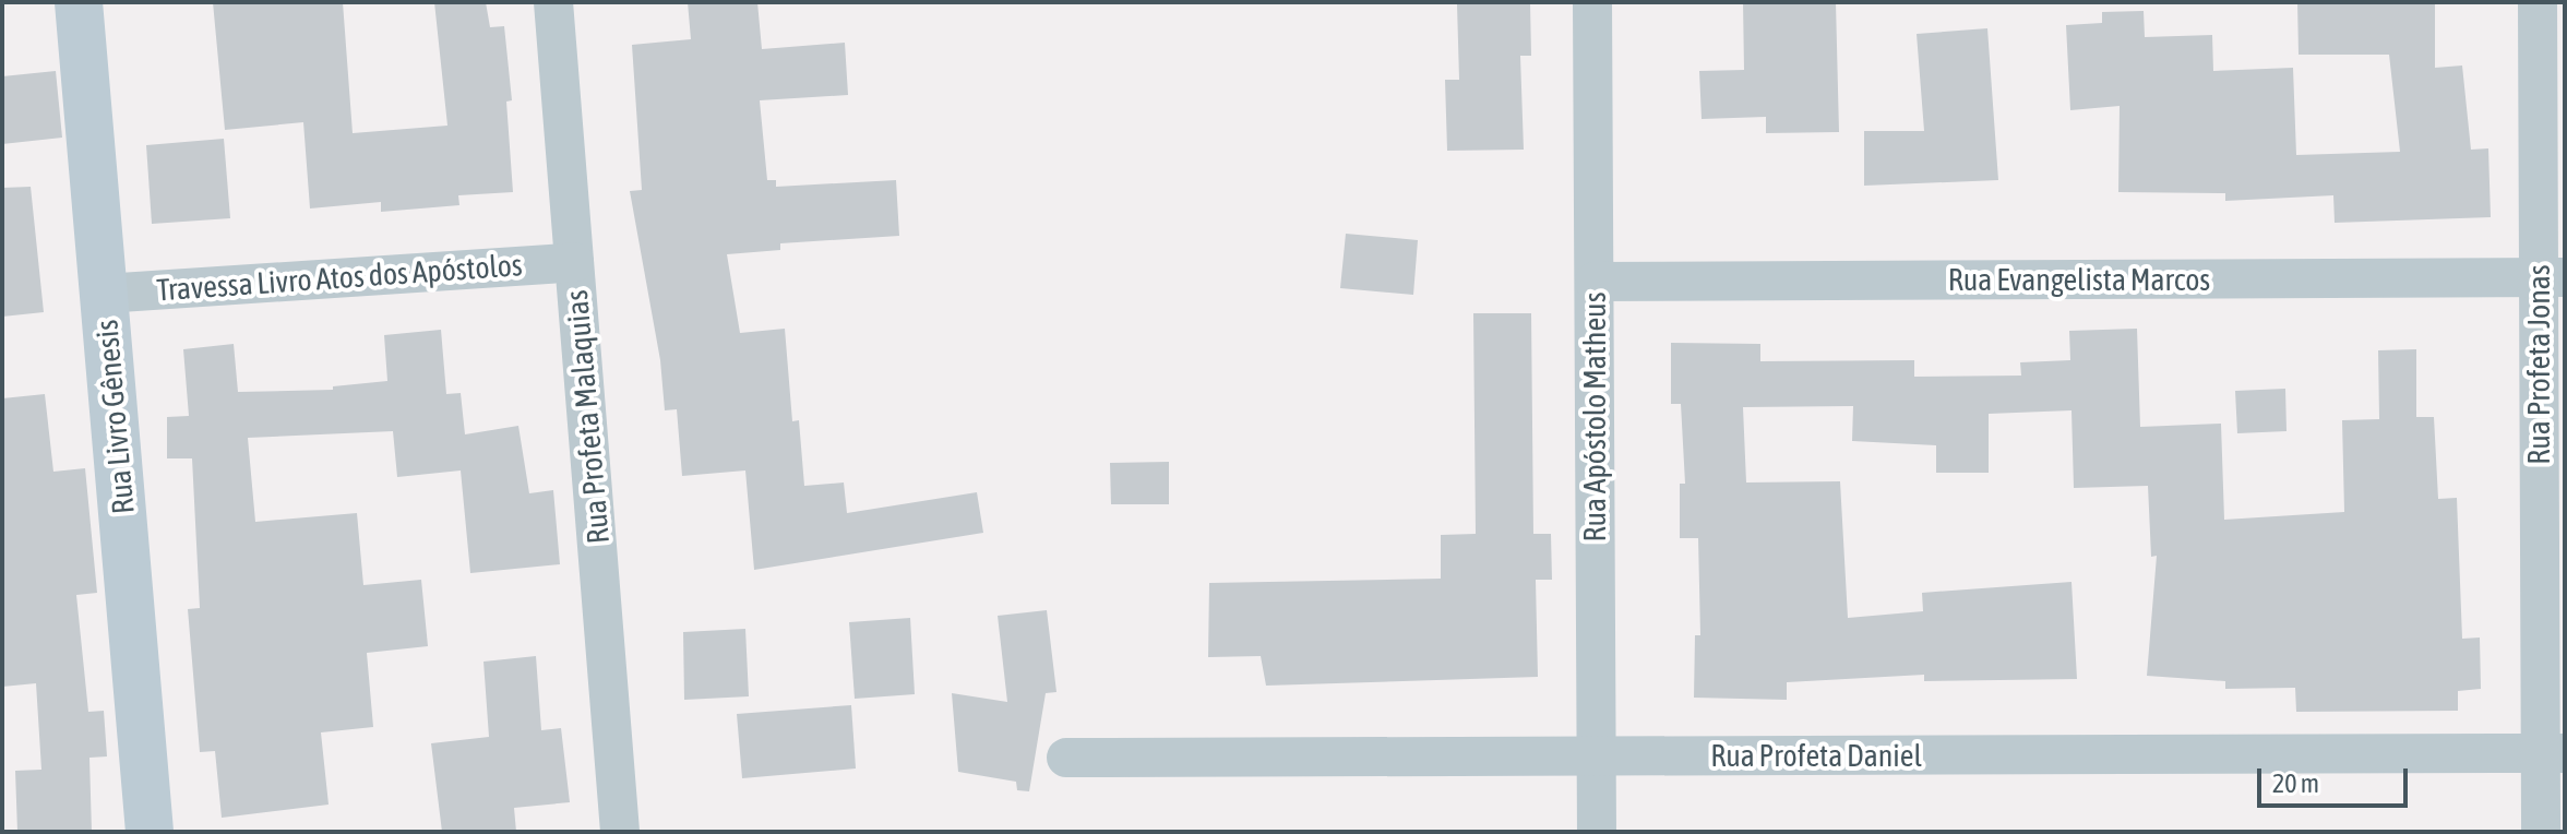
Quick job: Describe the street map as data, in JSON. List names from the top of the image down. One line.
{"streets":{"street":["Travessa Livro Atos dos Apóstolos","Rua Evangelista Marcos","Rua Profeta Jonas","Rua Livro Gênesis","Rua Profeta Malaquias","Rua Apóstolo Matheus","Rua Profeta Daniel"]},"crossings":[["Travessa Livro Atos dos Apóstolos","Rua Livro Gênesis"],["Travessa Livro Atos dos Apóstolos","Rua Profeta Malaquias"],["Rua Evangelista Marcos","Rua Profeta Jonas"],["Rua Evangelista Marcos","Rua Apóstolo Matheus"],["Rua Profeta Jonas","Rua Profeta Daniel"],["Rua Apóstolo Matheus","Rua Profeta Daniel"]],"scale_bar":"20 m"}
